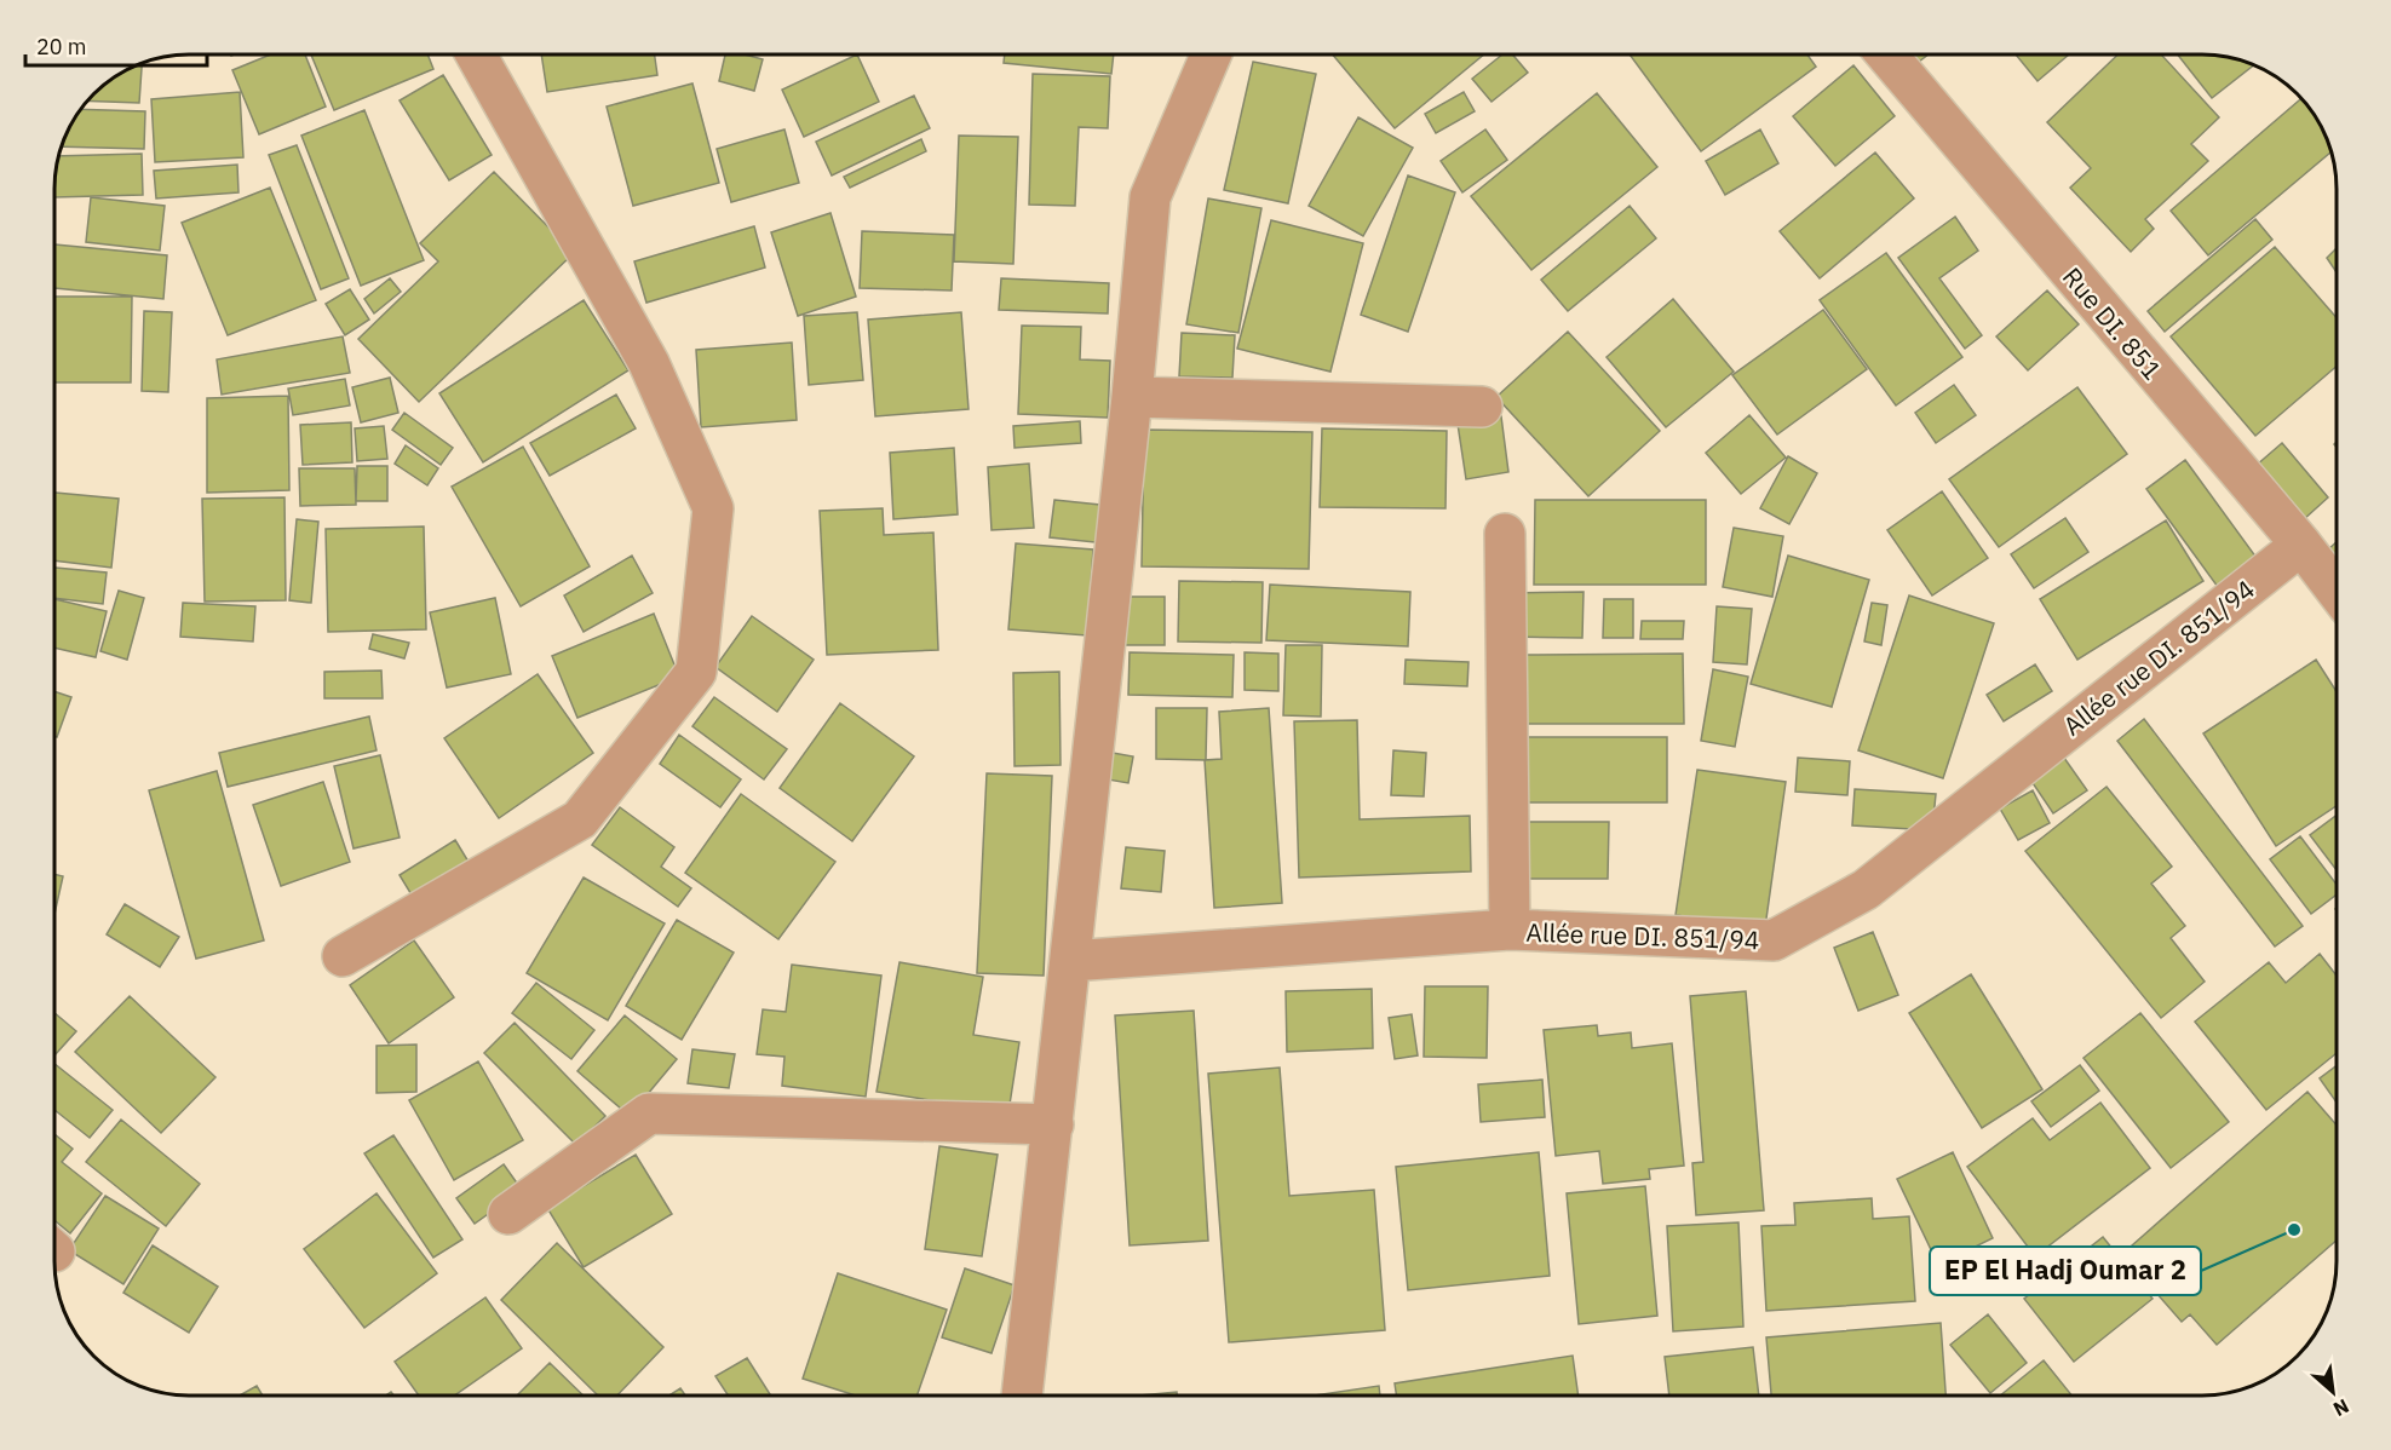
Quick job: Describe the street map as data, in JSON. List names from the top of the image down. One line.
{"streets":{"street":["Rue DI. 851","Allée rue DI. 851/94"]},"crossings":[["Rue DI. 851","Allée rue DI. 851/94"]],"places":["EP El Hadj Oumar 2"],"scale_bar":"20 m","north":"bottom right"}
